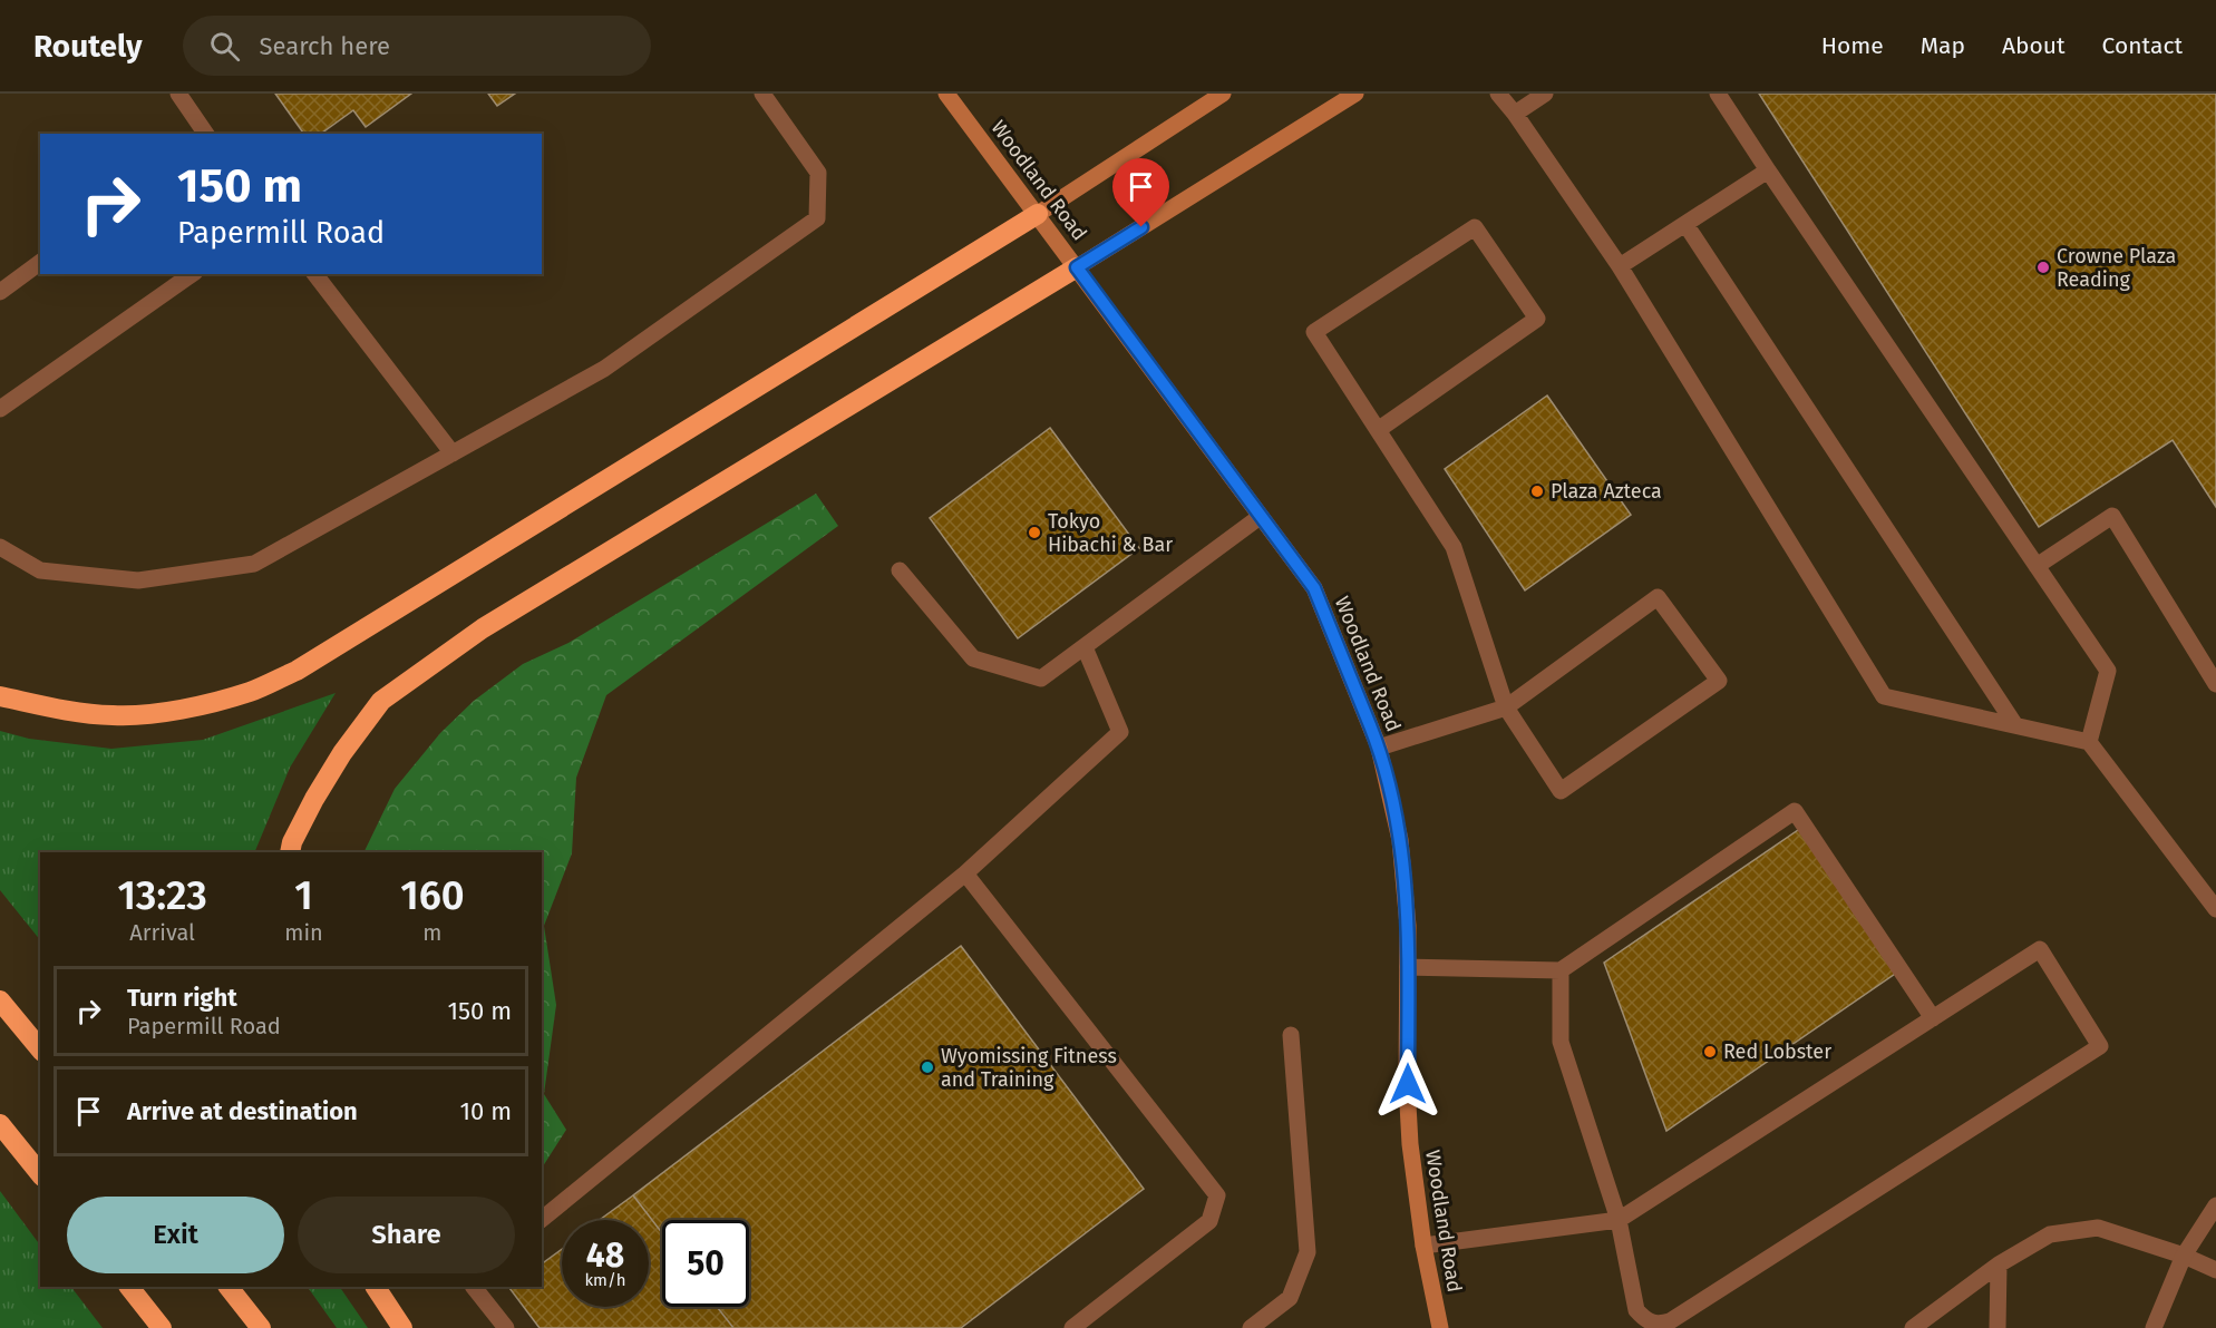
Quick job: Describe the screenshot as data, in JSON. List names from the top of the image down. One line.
{"streets":{"main road":["Woodland Road"]},"places":["Crowne Plaza Reading","Plaza Azteca","Tokyo Hibachi & Bar","Red Lobster","Wyomissing Fitness and Training"],"page":{"header":"Routely","search":"Search here","nav":["Home","Map","About","Contact"],"turn":["150 m","Papermill Road"],"eta":["13:23","Arrival","1","min","160","m"],"list":[{"name":"Turn right","note":"Papermill Road","value":"150 m"},{"name":"Arrive at destination","value":"10 m"}],"buttons":["Exit","Share"],"speed":"48 km/h","limit":"50"}}
